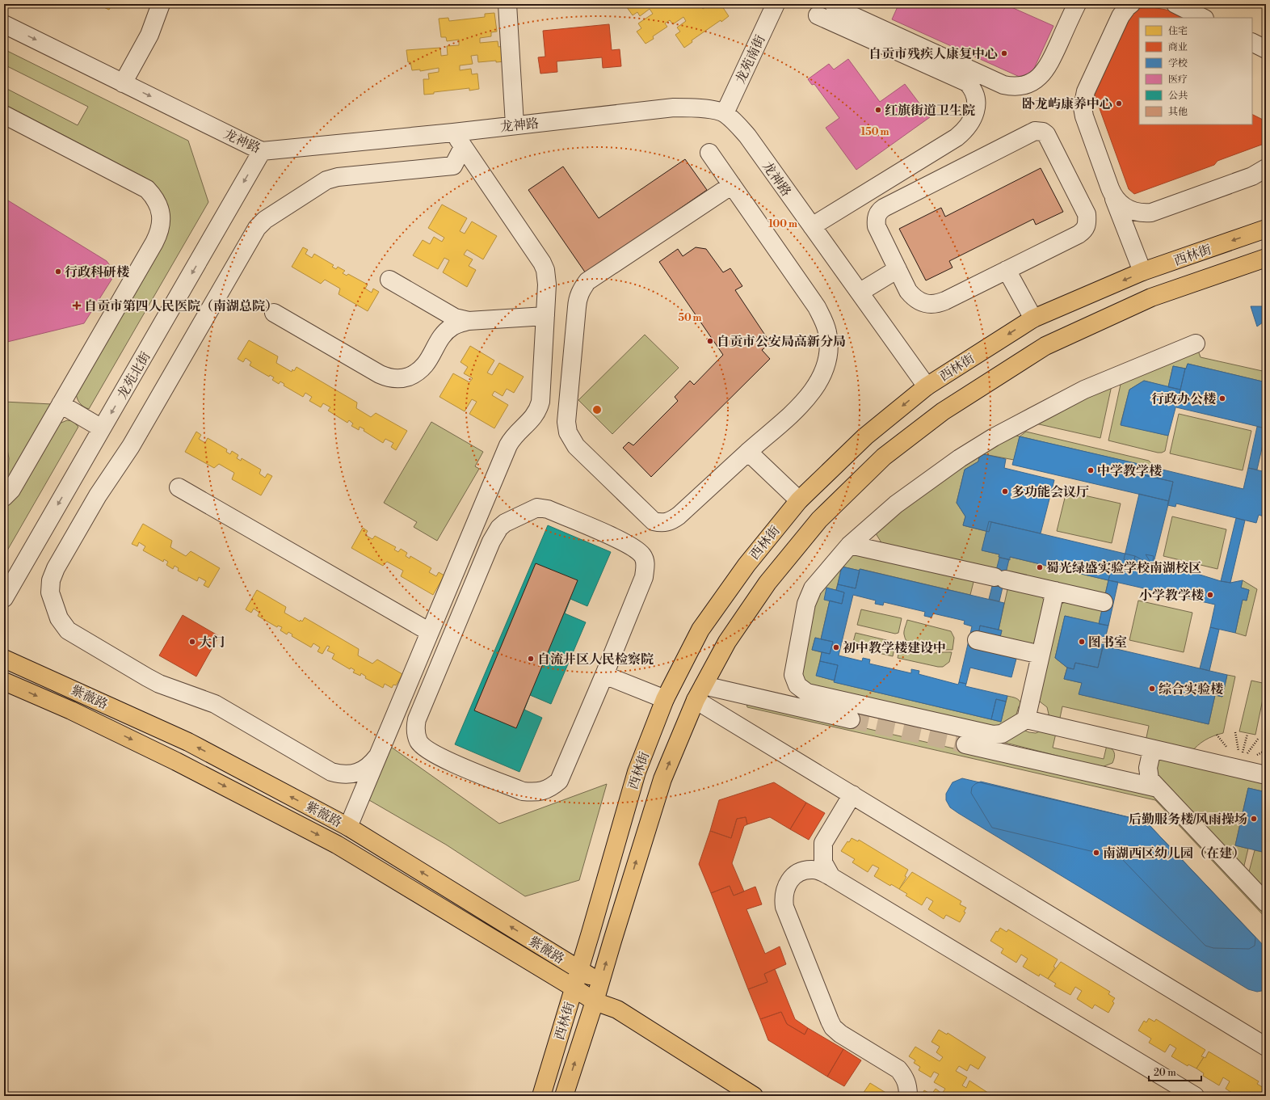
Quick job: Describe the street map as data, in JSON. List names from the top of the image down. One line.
{"streets":{"main road":["西林街","紫薇路"],"street":["龙苑南街","龙神路","龙苑北街"]},"crossings":[["龙苑南街","龙神路"],["龙神路","西林街"],["龙神路","龙苑北街"],["西林街","紫薇路"]],"one_way":["龙苑北街"],"places":{"other":["自贡市残疾人康复中心","卧龙屿康养中心","红旗街道卫生院","行政科研楼","自贡市公安局高新分局","行政办公楼","中学教学楼","多功能会议厅","蜀光绿盛实验学校南湖校区","小学教学楼","大门","图书室","初中教学楼建设中","自流井区人民检察院","综合实验楼","后勤服务楼/风雨操场","南湖西区幼儿园（在建）"],"health":["自贡市第四人民医院（南湖总院）"]},"legend":["住宅","商业","学校","医疗","公共","其他"],"scale_bar":"20 m","rings":["150 m","100 m","50 m"]}
